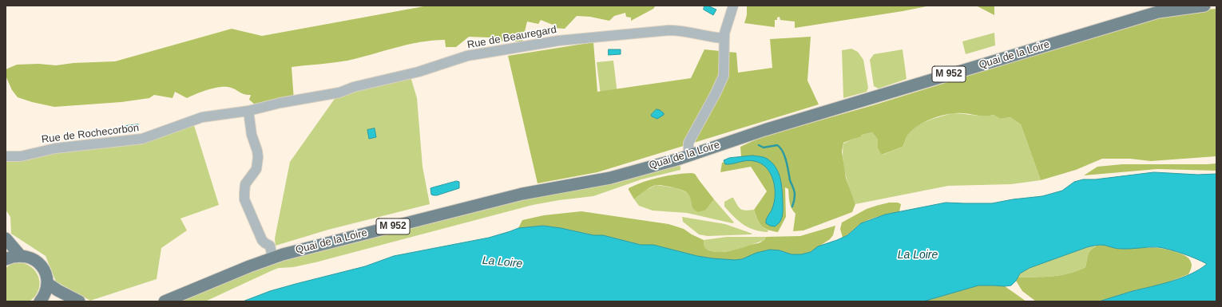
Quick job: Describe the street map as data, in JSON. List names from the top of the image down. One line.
{"streets":{"main road":["Quai de la Loire","M 952"],"street":["Rue de Beauregard","Rue de Rochecorbon"]},"crossings":[["Rue de Beauregard","Rue de Rochecorbon"]],"water":["La Loire"]}
